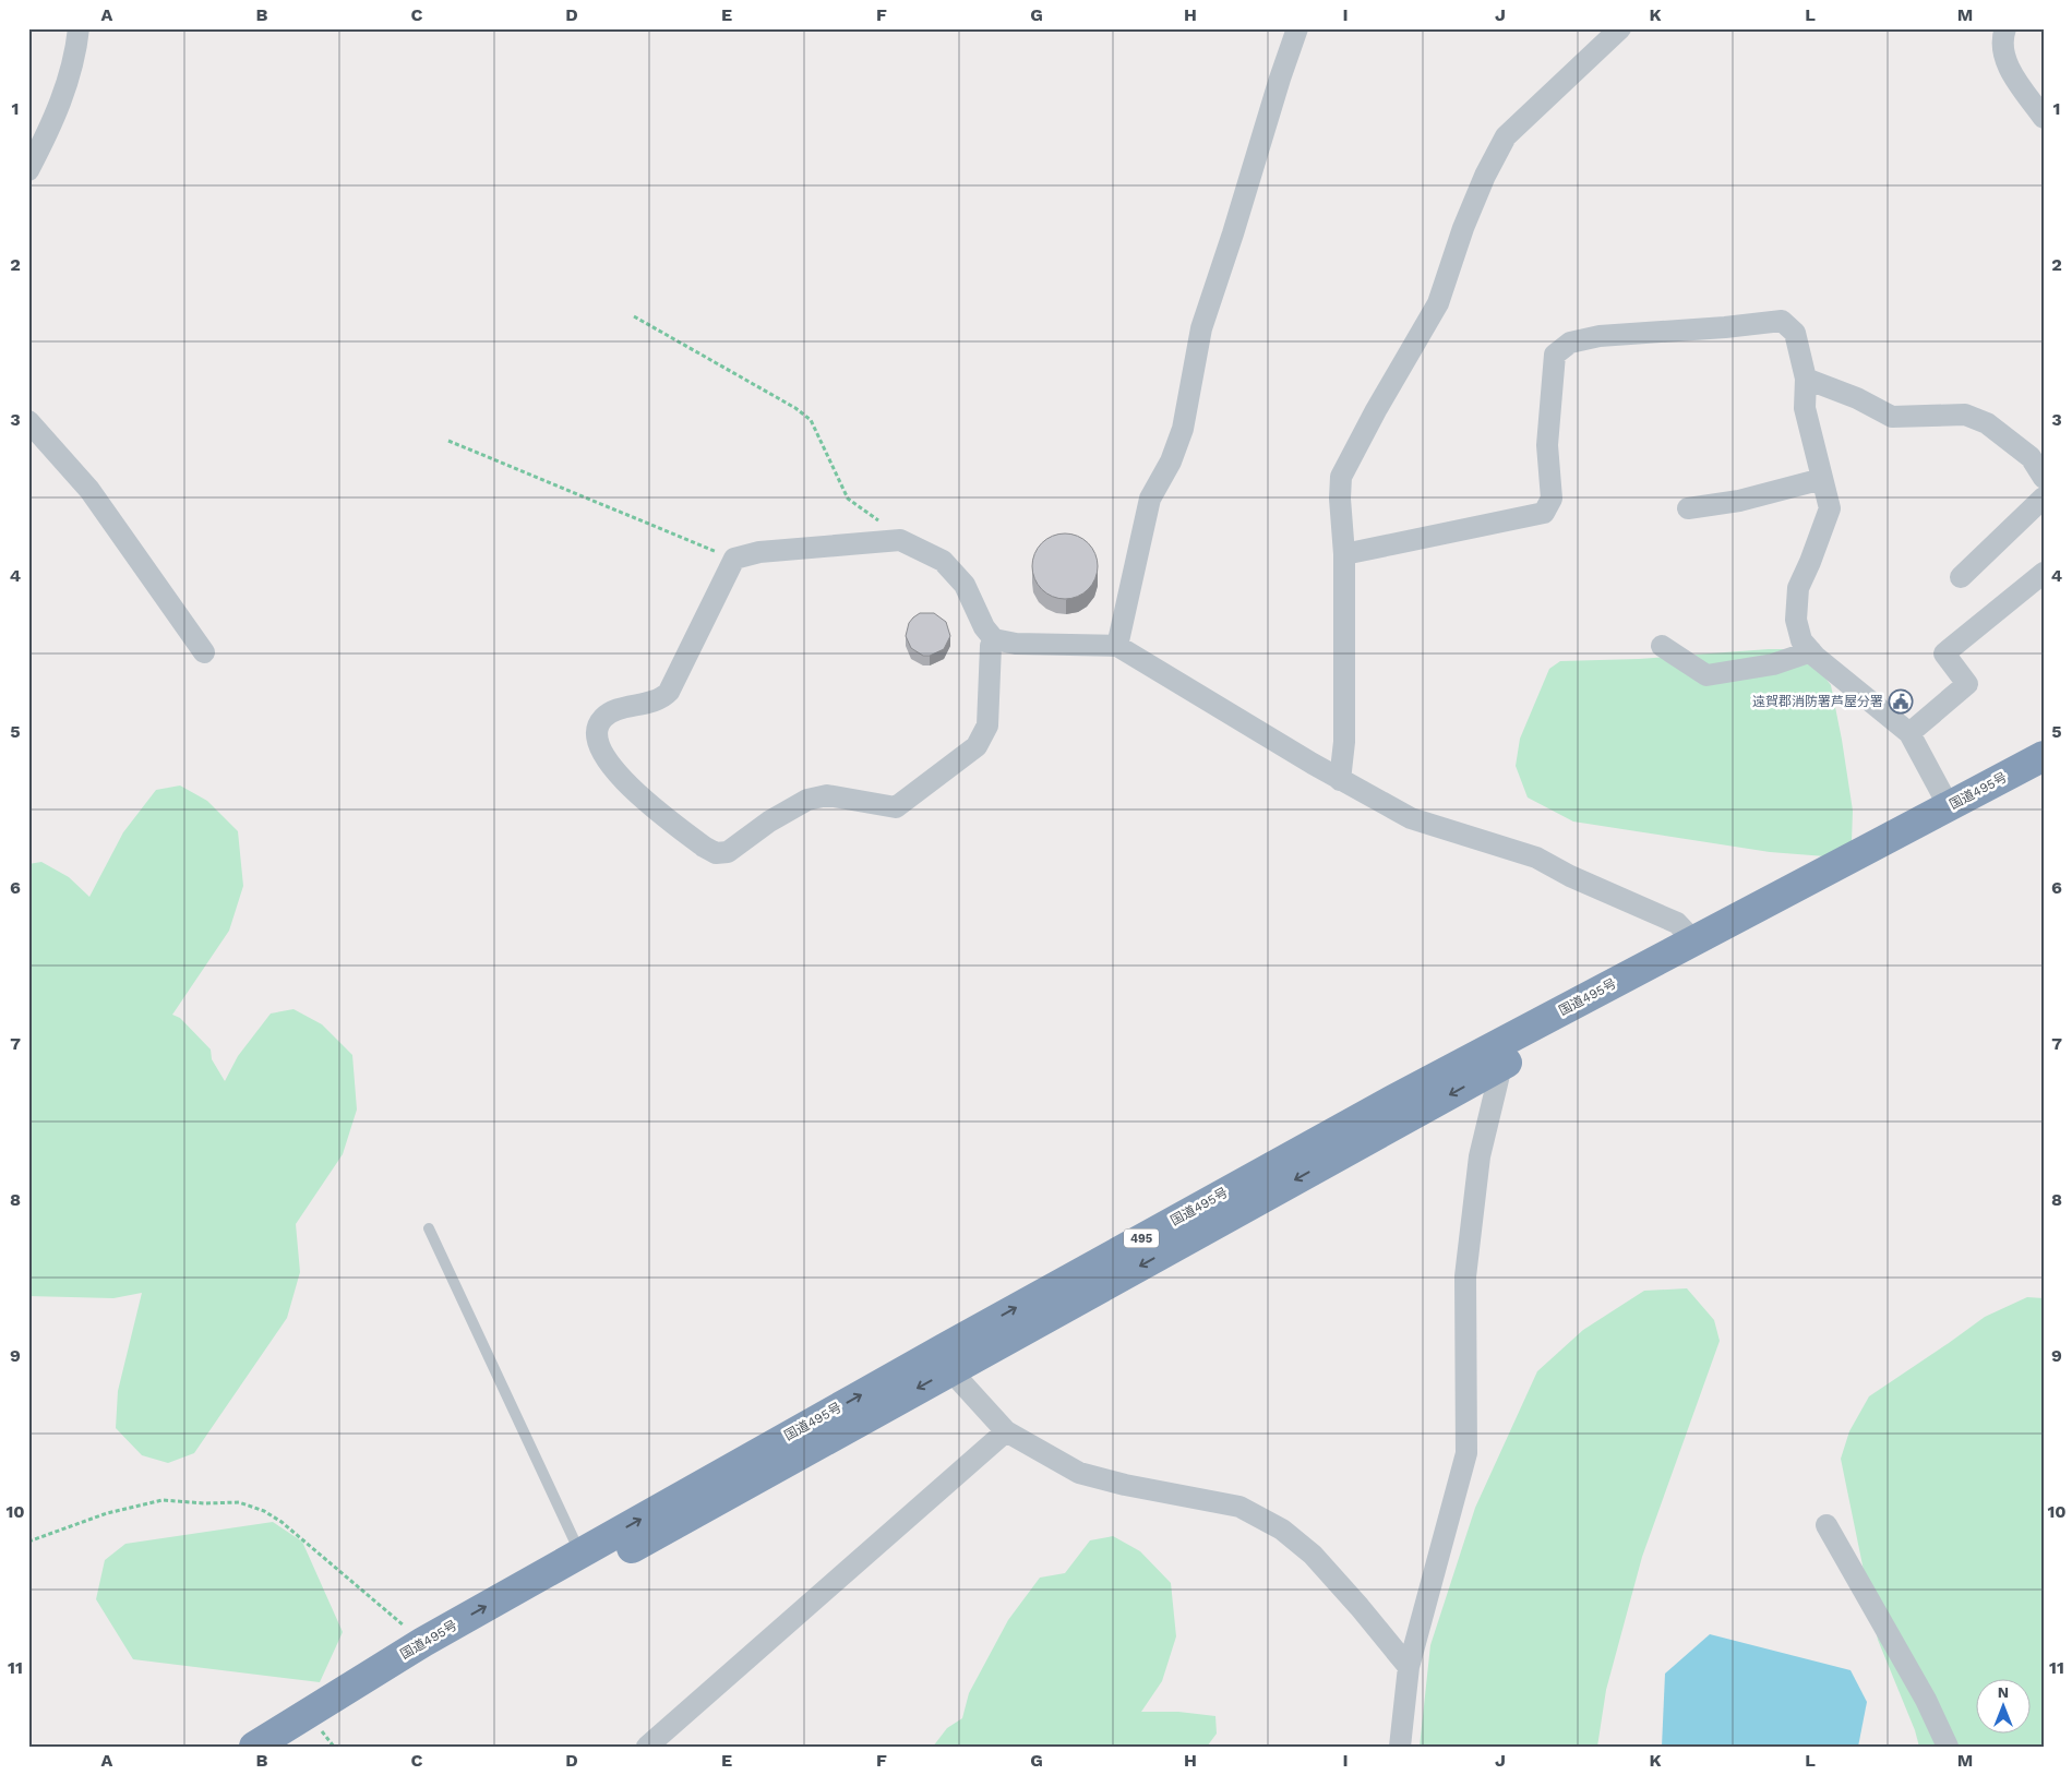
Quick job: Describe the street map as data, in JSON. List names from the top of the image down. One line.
{"streets":{"highway":["国道495号","495"]},"places":{"public building":["遠賀郡消防署芦屋分署"]},"north":"top","grid":{"columns":["A","B","C","D","E","F","G","H","I","J","K","L","M"],"rows":["1","2","3","4","5","6","7","8","9","10","11"]}}
